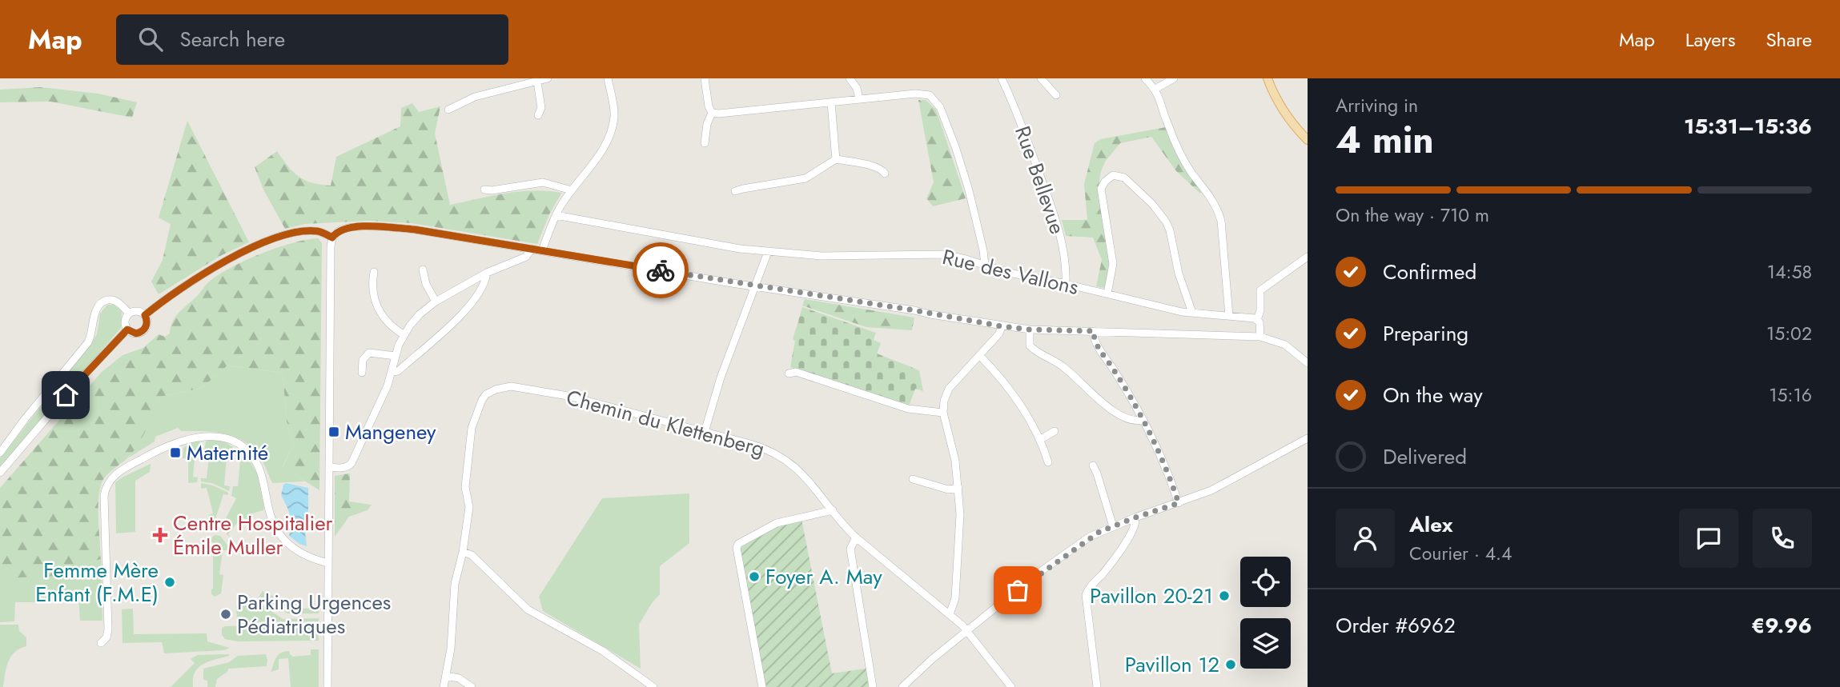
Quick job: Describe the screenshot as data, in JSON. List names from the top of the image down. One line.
{"streets":{"street":["Rue Bellevue","Rue des Vallons","Chemin du Klettenberg"]},"crossings":[["Rue Bellevue","Rue des Vallons"]],"places":{"transit":["Mangeney","Maternité"],"health":["Centre Hospitalier Émile Muller"],"other":["Foyer A. May","Femme Mère Enfant (F.M.E)","Pavillon 20-21","Parking Urgences Pédiatriques","Pavillon 12"]},"page":{"header":"Map","search":"Search here","nav":["Map","Layers","Share"],"heading":["4 min","Arriving in","15:31–15:36"],"panel":["Alex","Courier · 4.4","Order #6962","€9.96"],"bar":"On the way · 710 m","list":[["Confirmed","14:58"],["Preparing","15:02"],["On the way","15:16"],"Delivered"]}}
